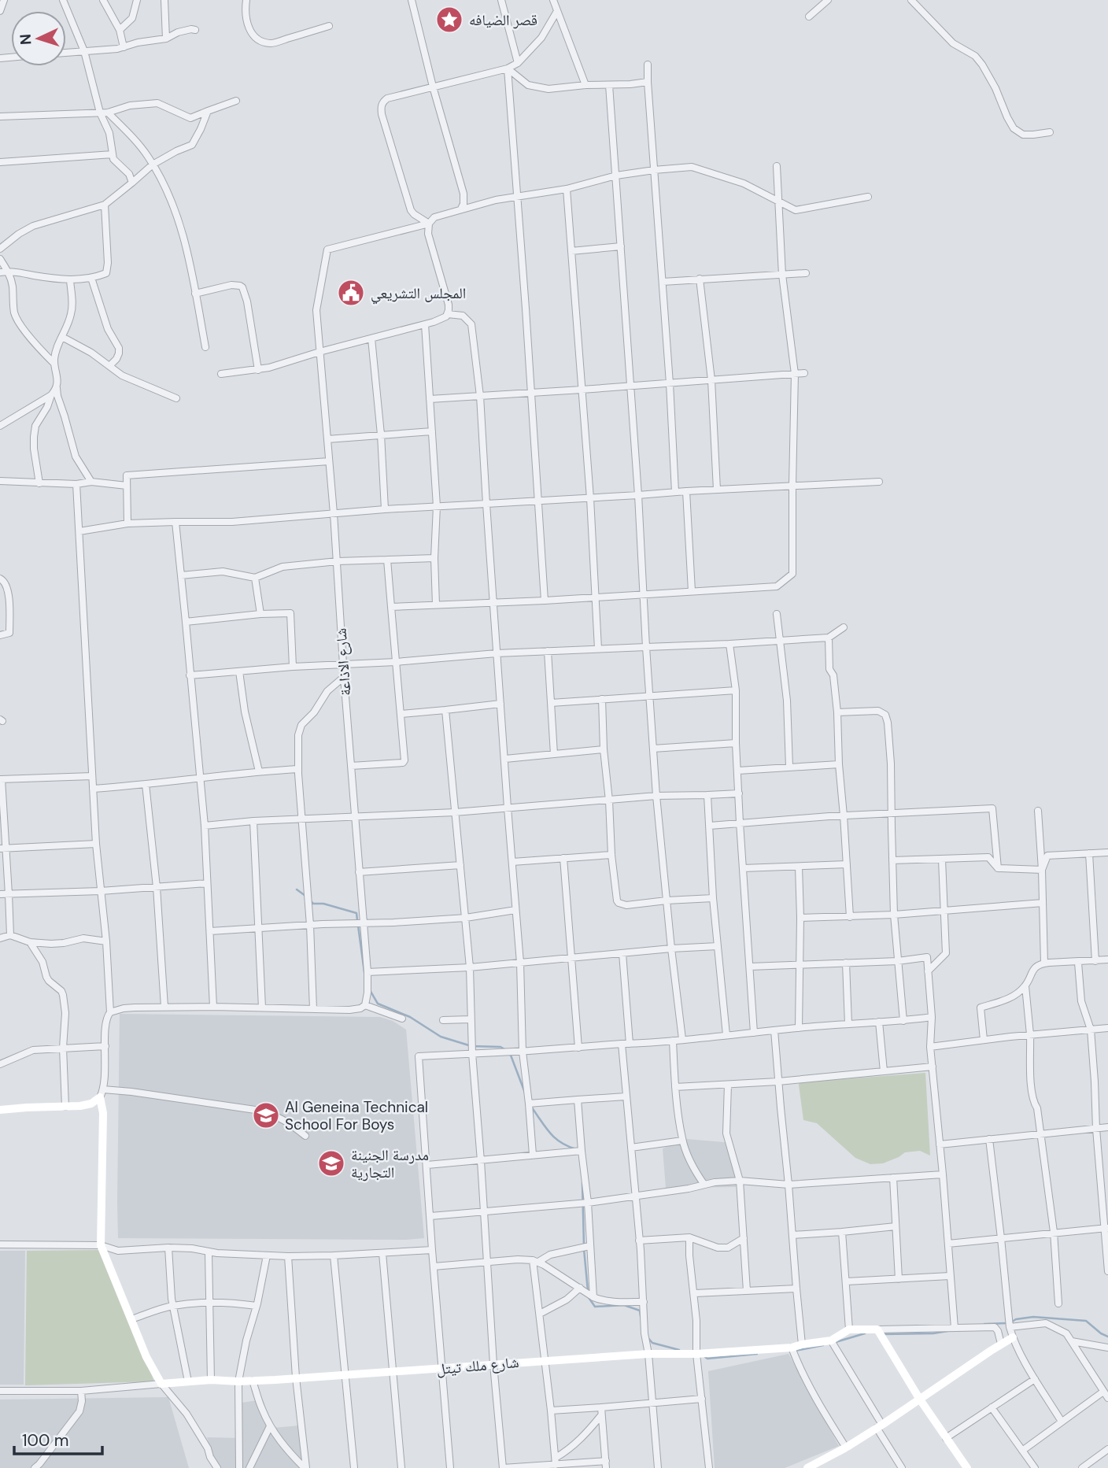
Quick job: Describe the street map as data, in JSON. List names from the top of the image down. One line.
{"streets":{"main road":["شارع ملك تيتل"],"street":["شارع الاذاعة"]},"places":{"place":["قصر الضيافه"],"public building":["المجلس التشريعي"],"school or university":["Al Geneina Technical School For Boys","مدرسة الجنينة التجارية"]},"scale_bar":"100 m","north":"left"}
